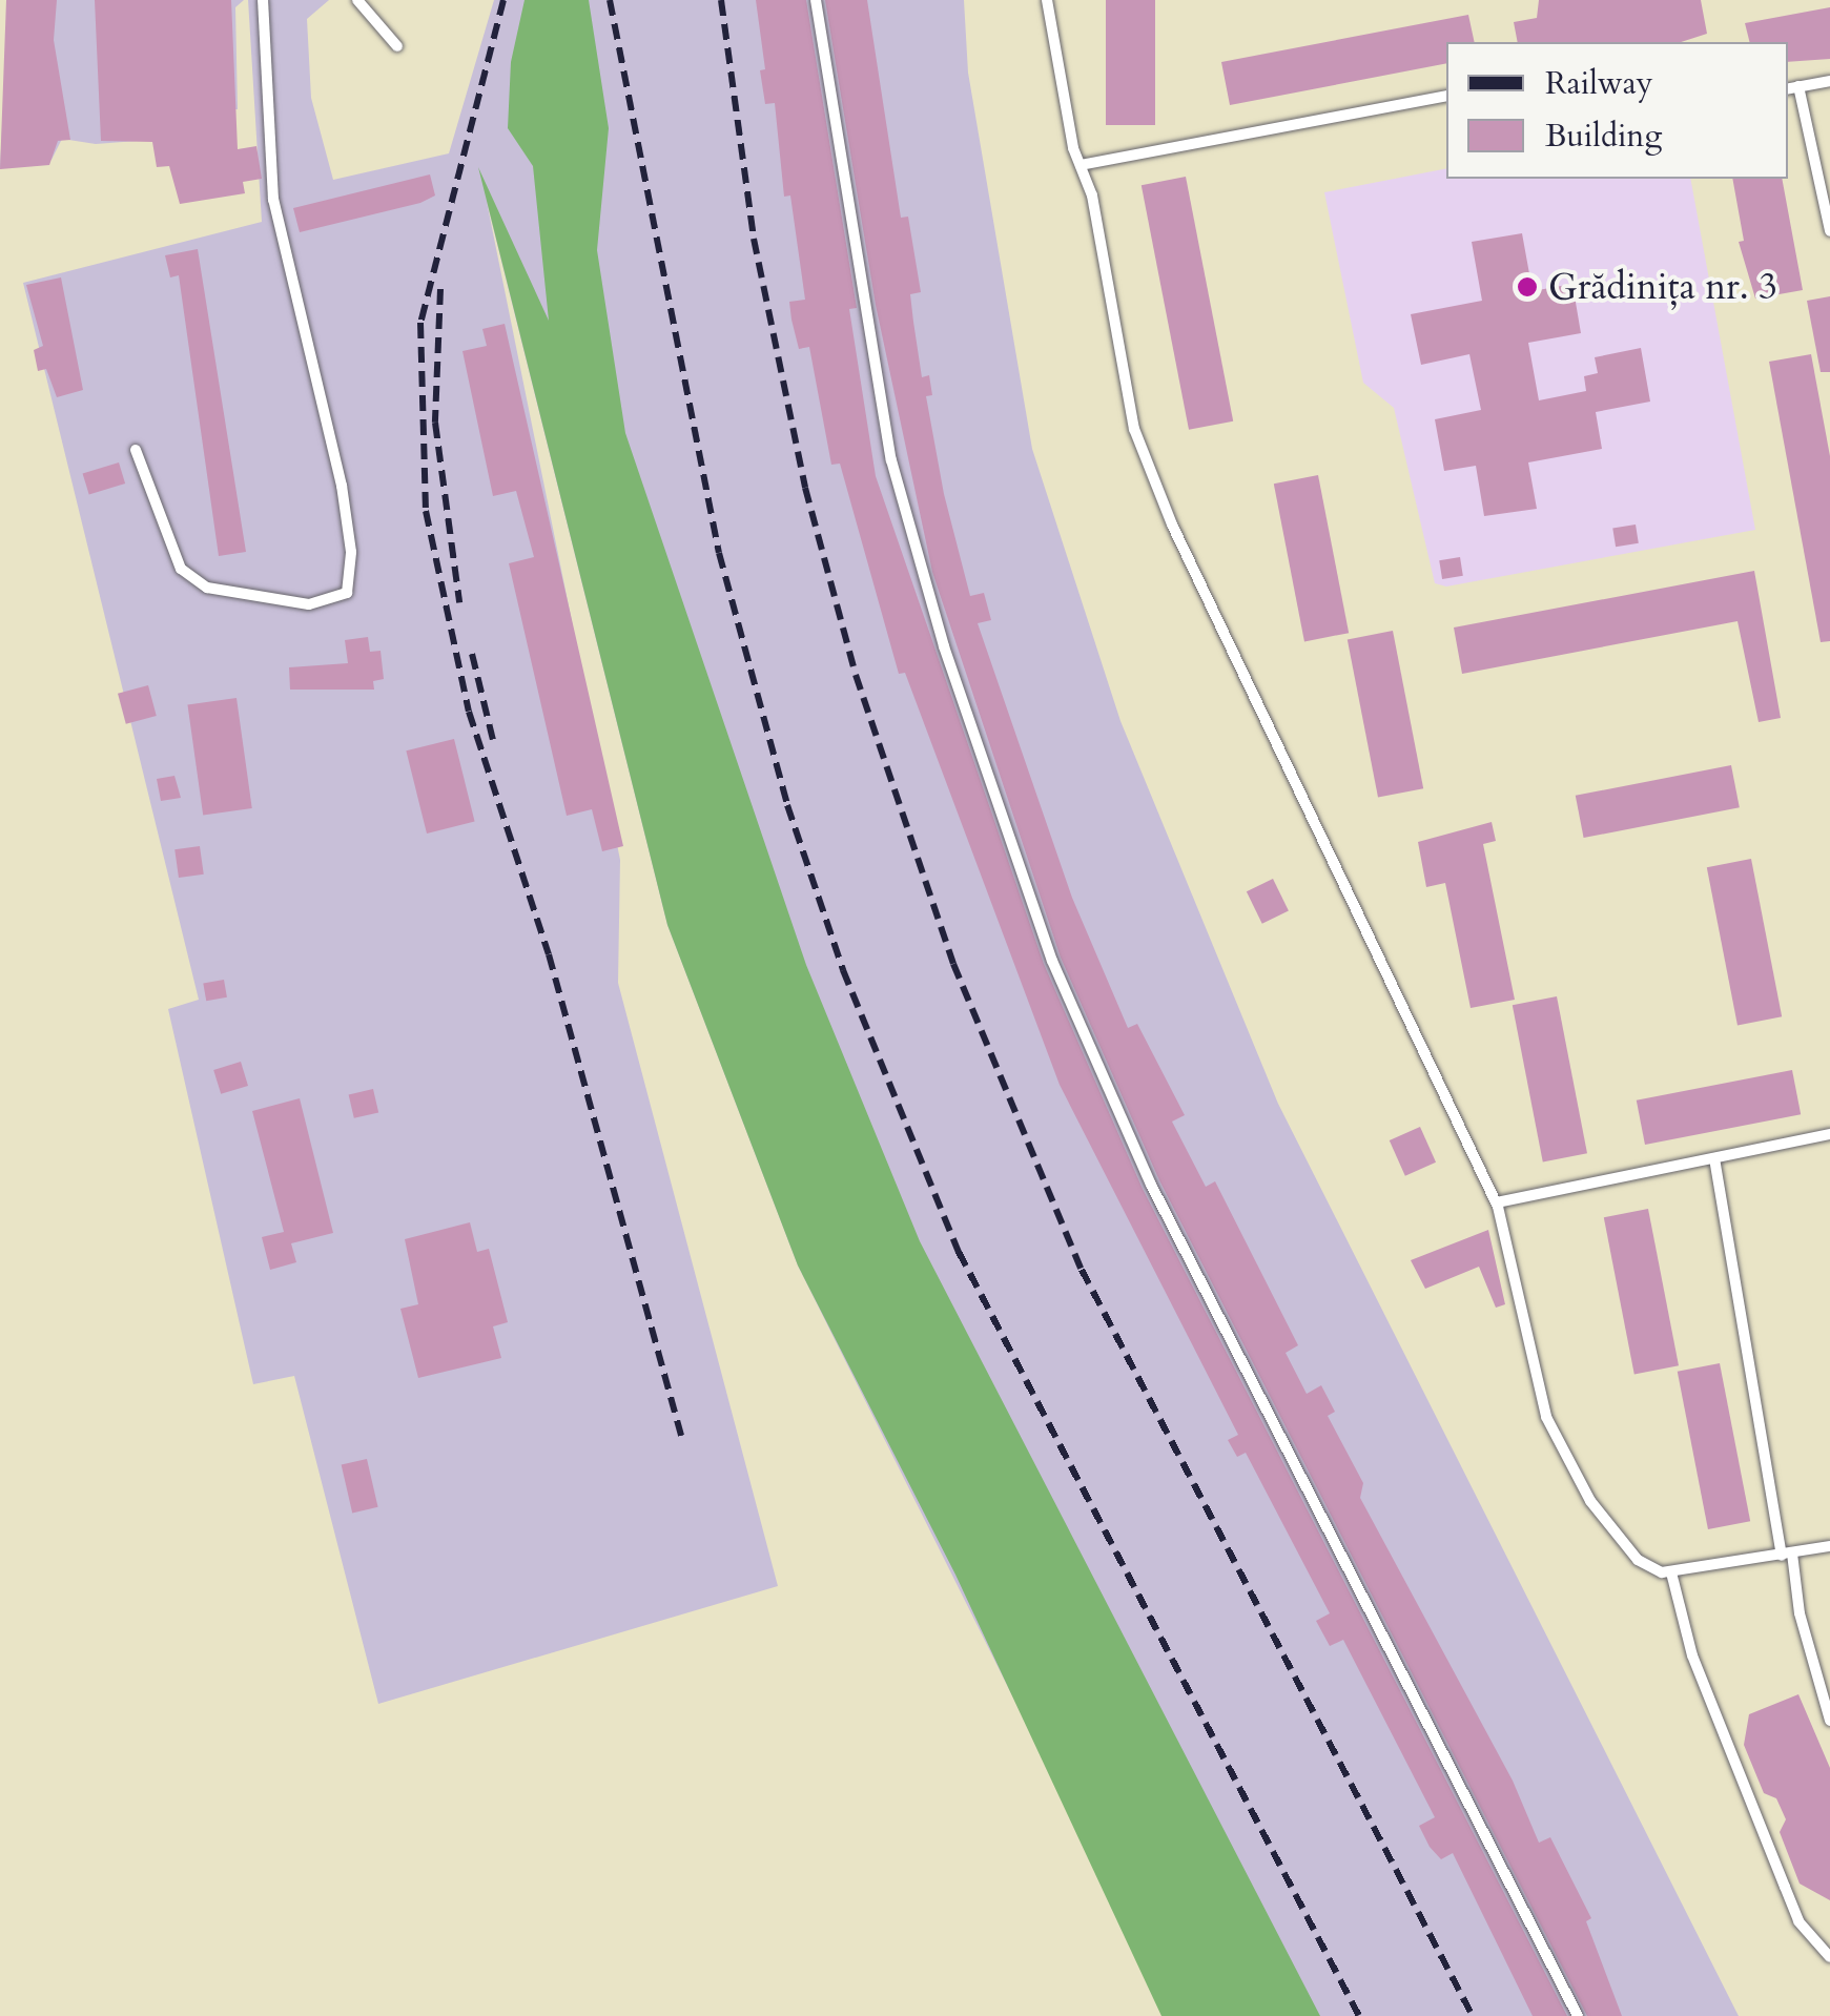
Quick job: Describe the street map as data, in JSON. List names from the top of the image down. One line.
{"places":["Grădinița nr. 3"],"legend":["Railway","Building"]}
